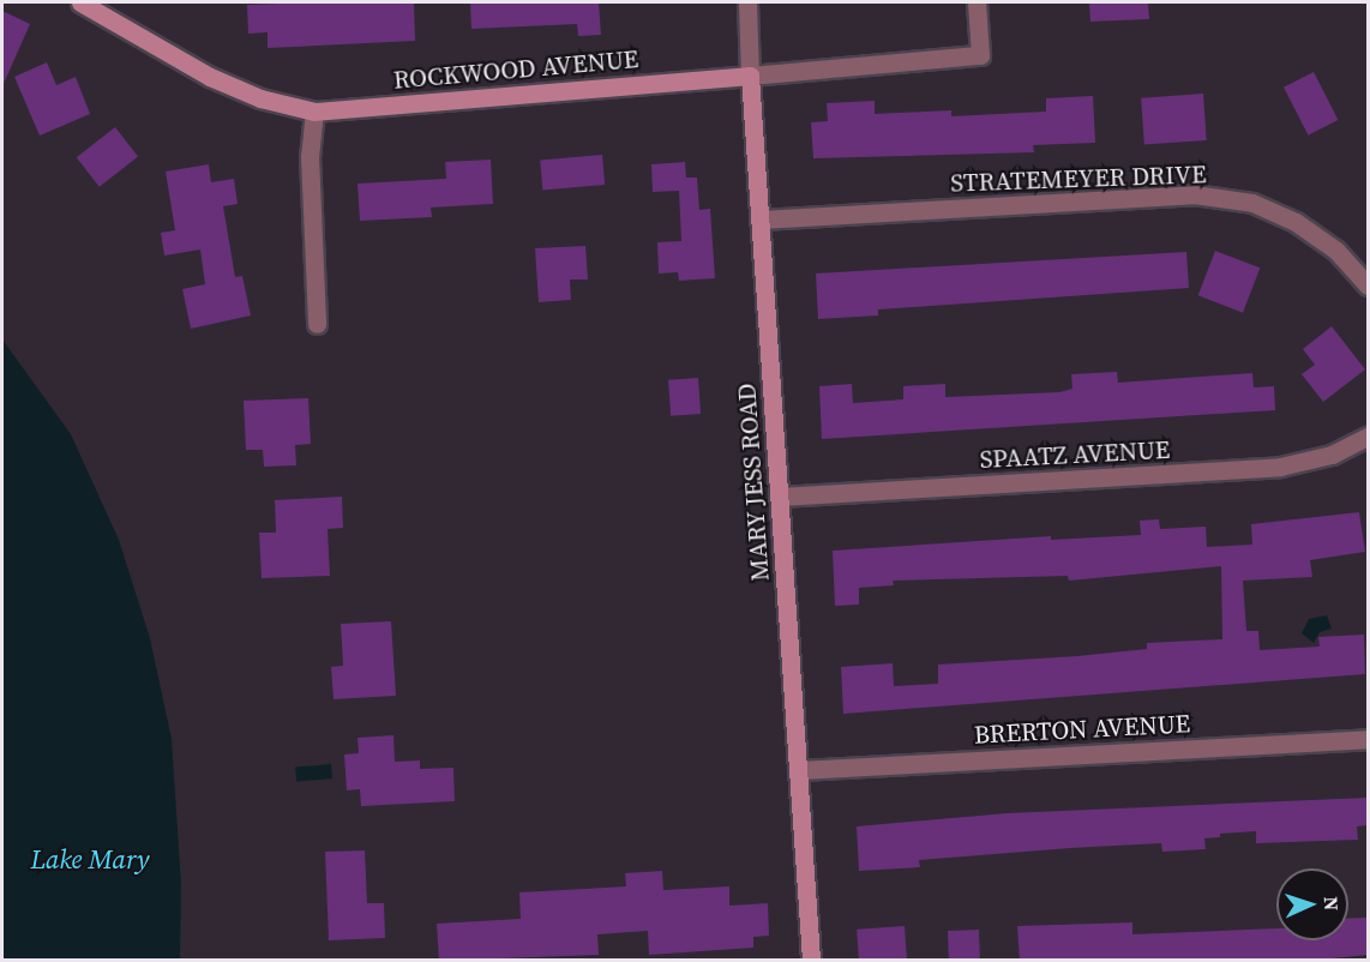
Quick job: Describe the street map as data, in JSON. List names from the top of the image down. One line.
{"streets":{"street":["ROCKWOOD AVENUE","STRATEMEYER DRIVE","SPAATZ AVENUE","MARY JESS ROAD","BRERTON AVENUE"]},"crossings":[["ROCKWOOD AVENUE","MARY JESS ROAD"],["STRATEMEYER DRIVE","MARY JESS ROAD"],["SPAATZ AVENUE","MARY JESS ROAD"],["MARY JESS ROAD","BRERTON AVENUE"]],"water":["Lake Mary"],"north":"right"}
